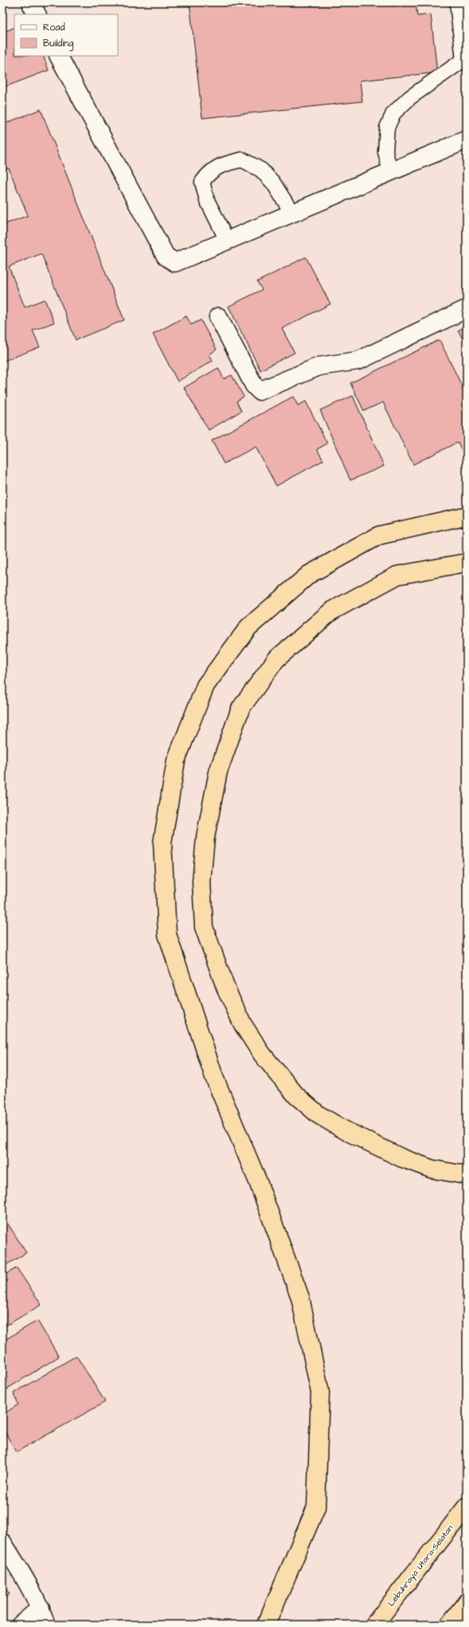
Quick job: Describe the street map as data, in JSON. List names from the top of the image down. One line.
{"streets":{"highway":["Lebuhraya Utara–Selatan"]},"legend":["Road","Building"]}
